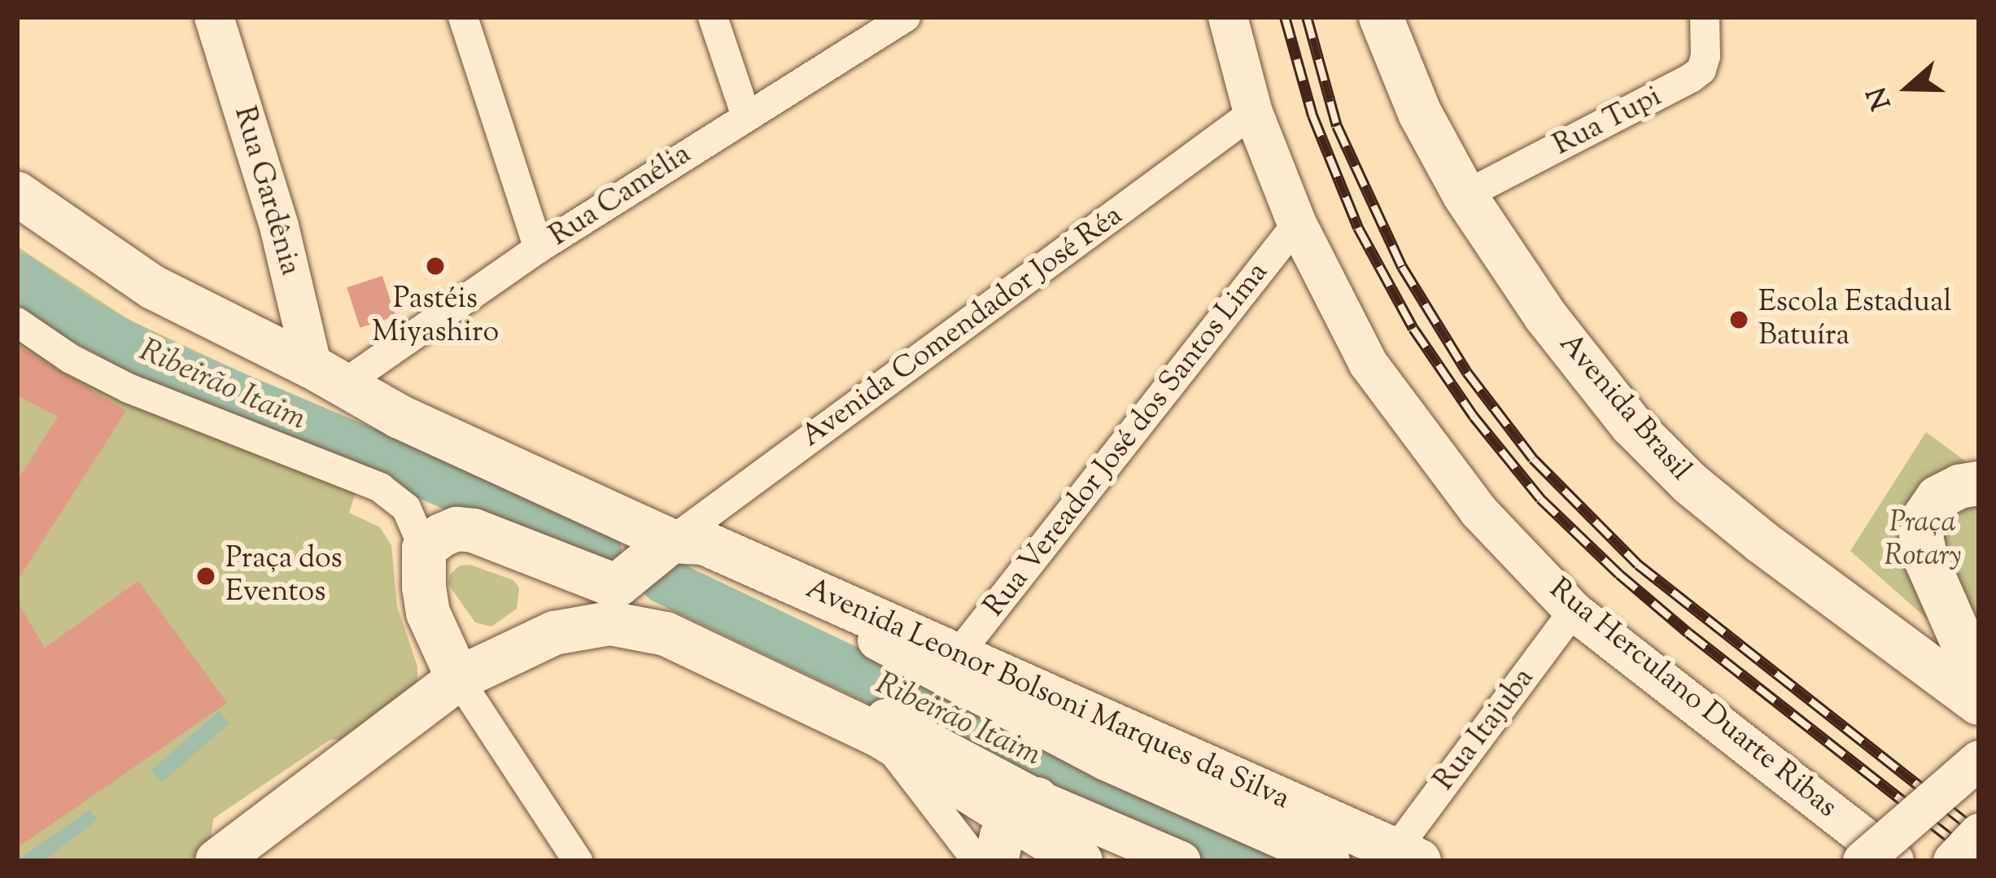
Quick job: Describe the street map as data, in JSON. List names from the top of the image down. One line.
{"streets":{"main road":["Avenida Brasil","Avenida Leonor Bolsoni Marques da Silva"],"street":["Rua Tupi","Rua Gardênia","Rua Camélia","Avenida Comendador José Réa","Rua Vereador José dos Santos Lima","Rua Herculano Duarte Ribas","Rua Itajuba"]},"crossings":[["Rua Tupi","Avenida Brasil"],["Rua Gardênia","Rua Camélia"],["Rua Gardênia","Avenida Leonor Bolsoni Marques da Silva"],["Rua Camélia","Avenida Leonor Bolsoni Marques da Silva"],["Avenida Comendador José Réa","Avenida Leonor Bolsoni Marques da Silva"],["Avenida Comendador José Réa","Rua Herculano Duarte Ribas"],["Rua Vereador José dos Santos Lima","Avenida Leonor Bolsoni Marques da Silva"],["Rua Vereador José dos Santos Lima","Rua Herculano Duarte Ribas"],["Avenida Leonor Bolsoni Marques da Silva","Rua Itajuba"],["Rua Herculano Duarte Ribas","Rua Itajuba"]],"water":["Ribeirão Itaim"],"parks":["Praça Rotary"],"places":["Pastéis Miyashiro","Escola Estadual Batuíra","Praça dos Eventos"],"north":"left"}
